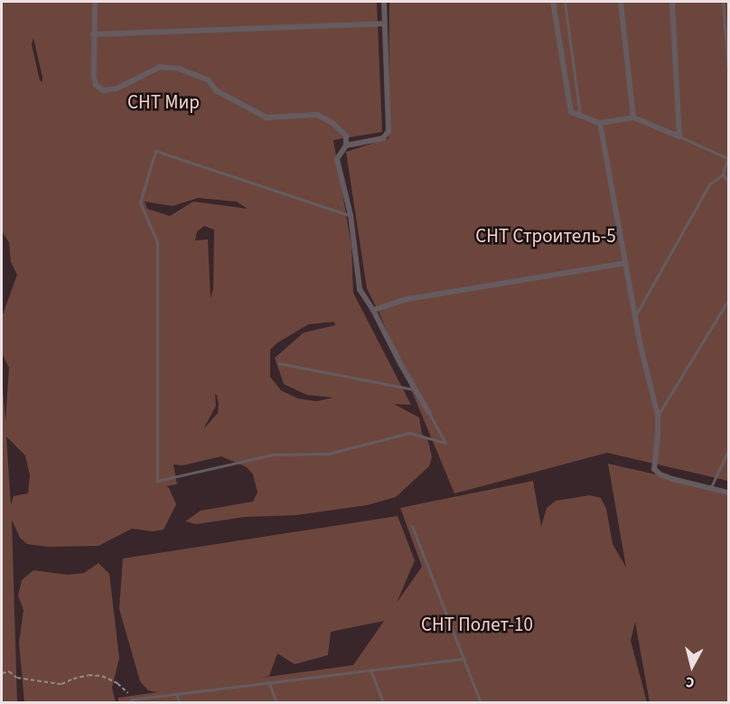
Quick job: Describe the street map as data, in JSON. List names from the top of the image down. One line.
{"parks":["СНТ Мир","СНТ Строитель-5","СНТ Полет-10"],"north":"bottom"}
